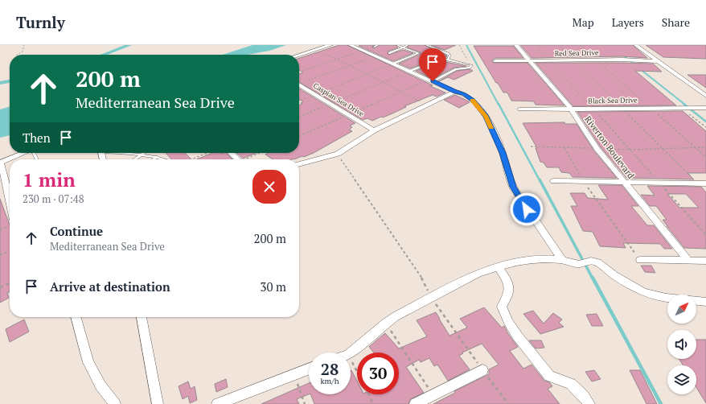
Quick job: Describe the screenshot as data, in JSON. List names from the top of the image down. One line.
{"streets":{"street":["Red Sea Drive","Caspian Sea Drive","Black Sea Drive","Riverton Boulevard"]},"crossings":[["Red Sea Drive","Riverton Boulevard"],["Black Sea Drive","Riverton Boulevard"]],"north":"top right","page":{"header":"Turnly","nav":["Map","Layers","Share"],"turn":["200 m","Mediterranean Sea Drive"],"then":"Then","heading":["1 min","230 m · 07:48"],"list":[{"name":"Continue","note":"Mediterranean Sea Drive","value":"200 m"},{"name":"Arrive at destination","value":"30 m"}],"speed":"28 km/h","limit":"30"}}
